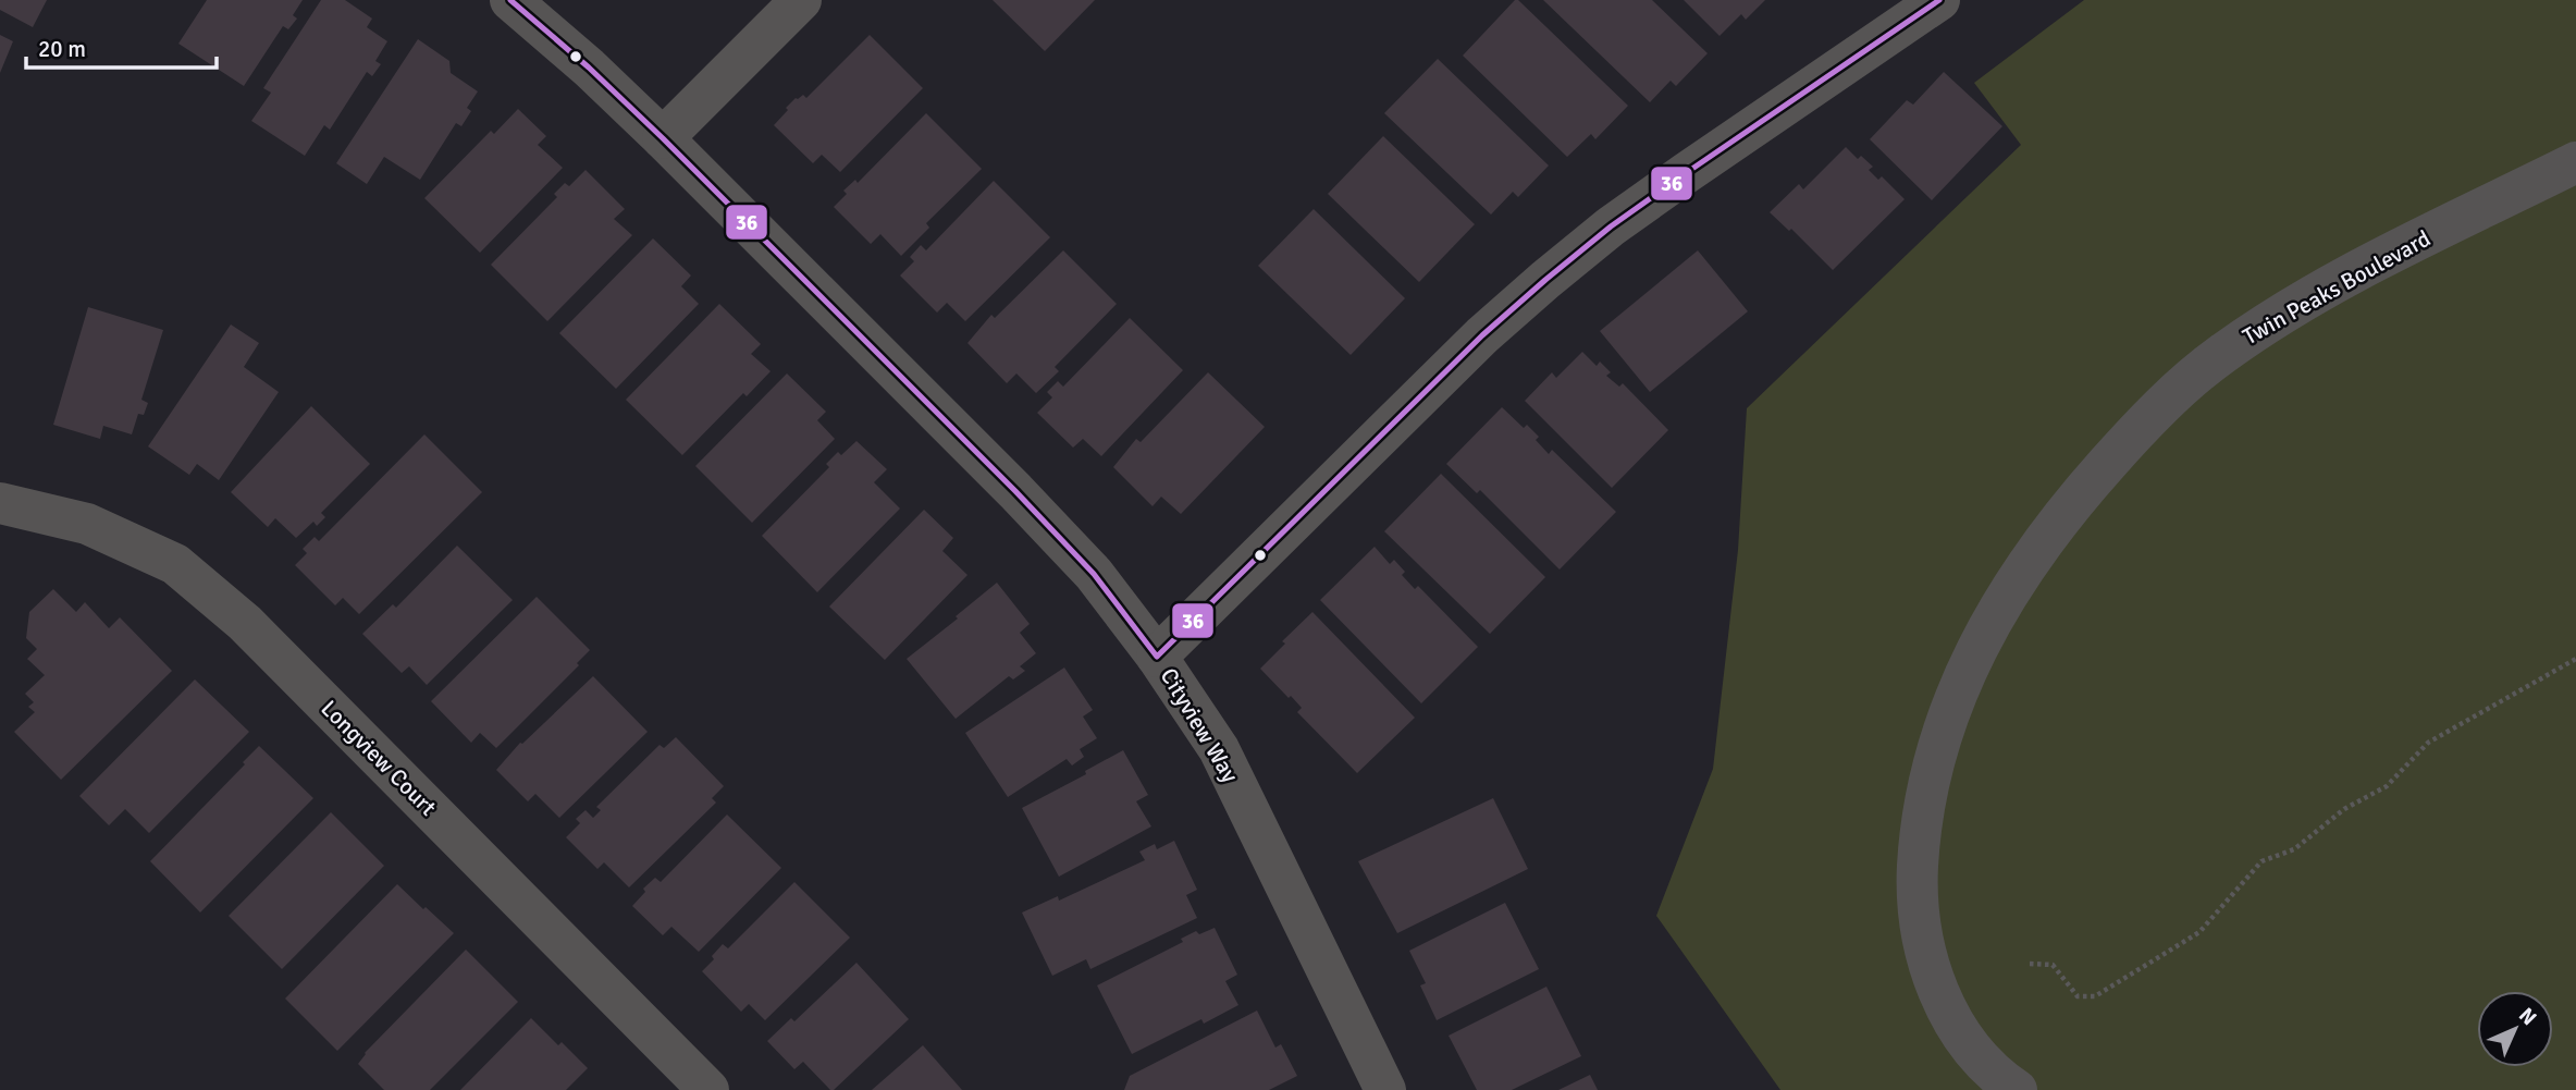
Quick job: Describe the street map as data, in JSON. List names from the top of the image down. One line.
{"streets":{"street":["Twin Peaks Boulevard","Cityview Way","Longview Court"]},"lines":["transit line 36"],"scale_bar":"20 m","north":"top right"}
